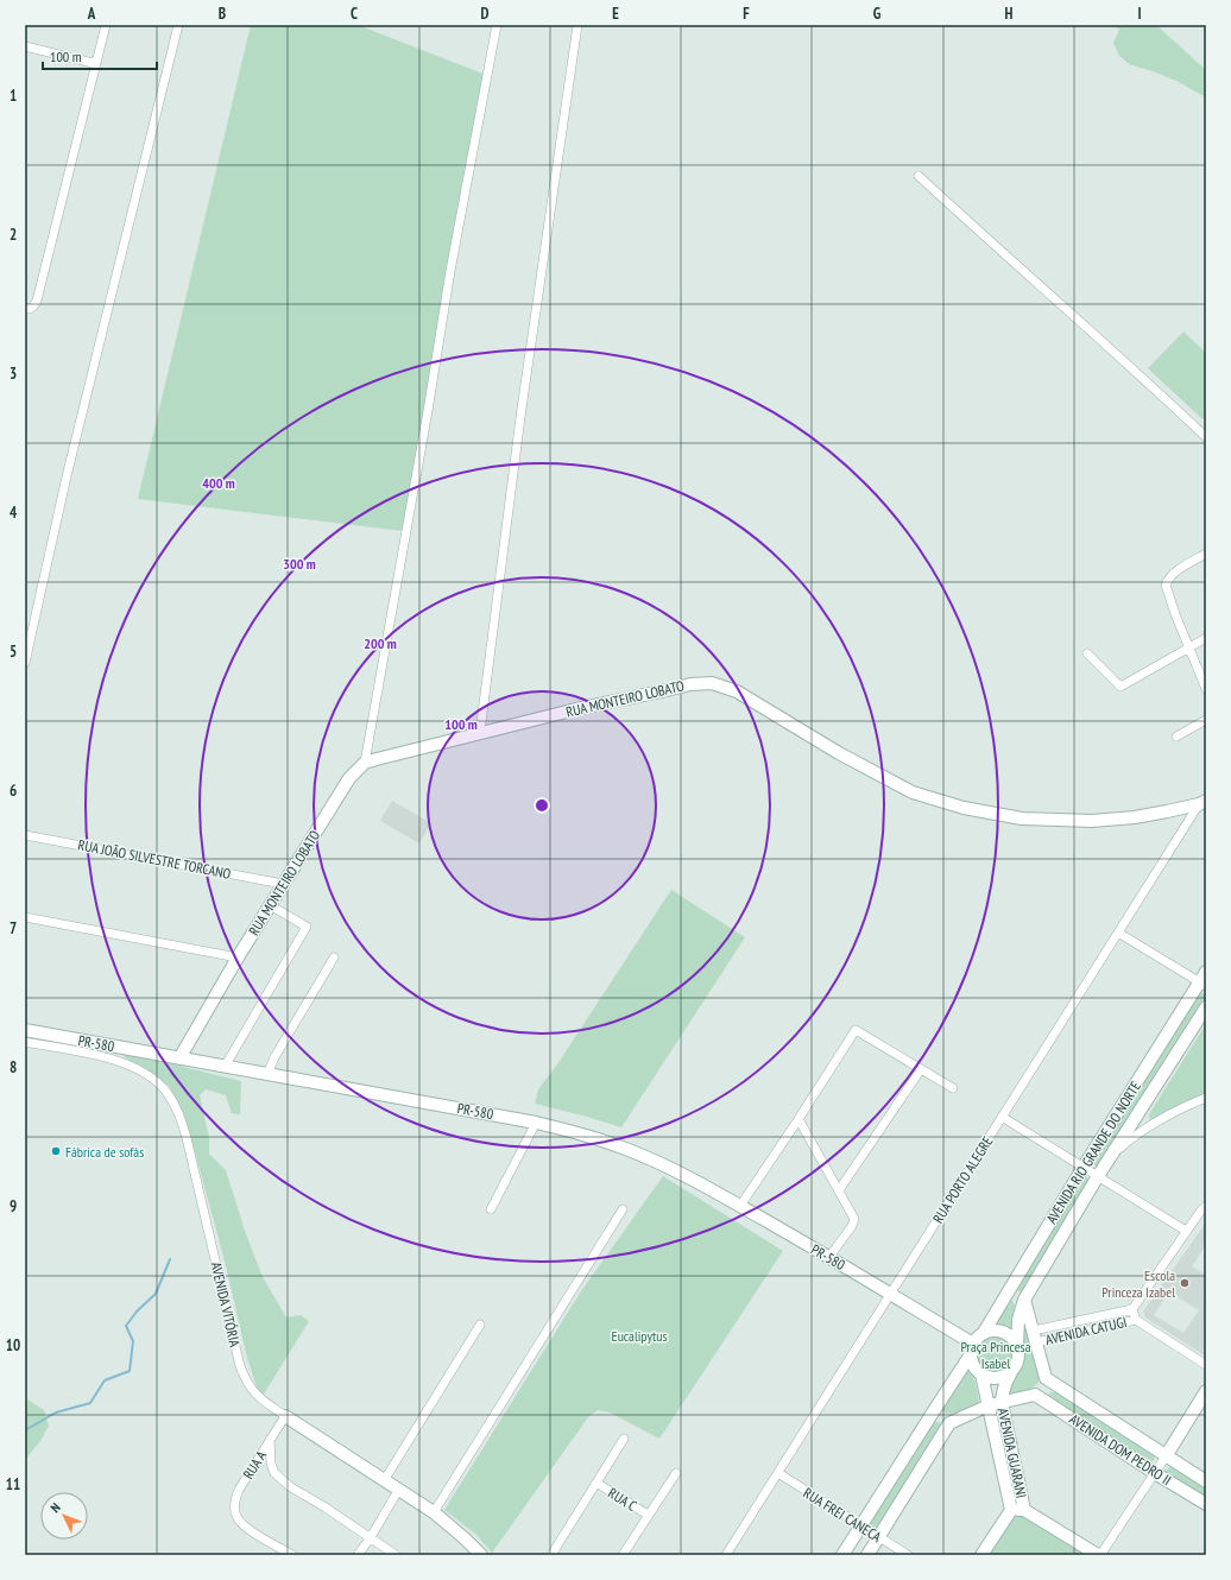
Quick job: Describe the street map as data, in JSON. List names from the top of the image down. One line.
{"streets":{"main road":["RUA MONTEIRO LOBATO","PR-580","AVENIDA RIO GRANDE DO NORTE","AVENIDA VITÓRIA","AVENIDA DOM PEDRO II","AVENIDA GUARANI"],"street":["RUA JOÃO SILVESTRE TORCANO","RUA PORTO ALEGRE","AVENIDA CATUGI","RUA A","RUA C","RUA FREI CANECA"]},"crossings":[["RUA MONTEIRO LOBATO","RUA JOÃO SILVESTRE TORCANO"],["RUA MONTEIRO LOBATO","PR-580"],["RUA MONTEIRO LOBATO","RUA PORTO ALEGRE"],["PR-580","AVENIDA RIO GRANDE DO NORTE"],["PR-580","RUA PORTO ALEGRE"],["PR-580","AVENIDA GUARANI"],["AVENIDA RIO GRANDE DO NORTE","AVENIDA GUARANI"],["RUA PORTO ALEGRE","RUA FREI CANECA"],["AVENIDA VITÓRIA","RUA A"]],"parks":["Eucalipytus","Praça Princesa Isabel"],"places":["Fábrica de sofás","Escola Princeza Izabel"],"scale_bar":"100 m","north":"top left","grid":{"columns":["A","B","C","D","E","F","G","H","I"],"rows":["1","2","3","4","5","6","7","8","9","10","11"]},"rings":["400 m","300 m","200 m","100 m"]}
